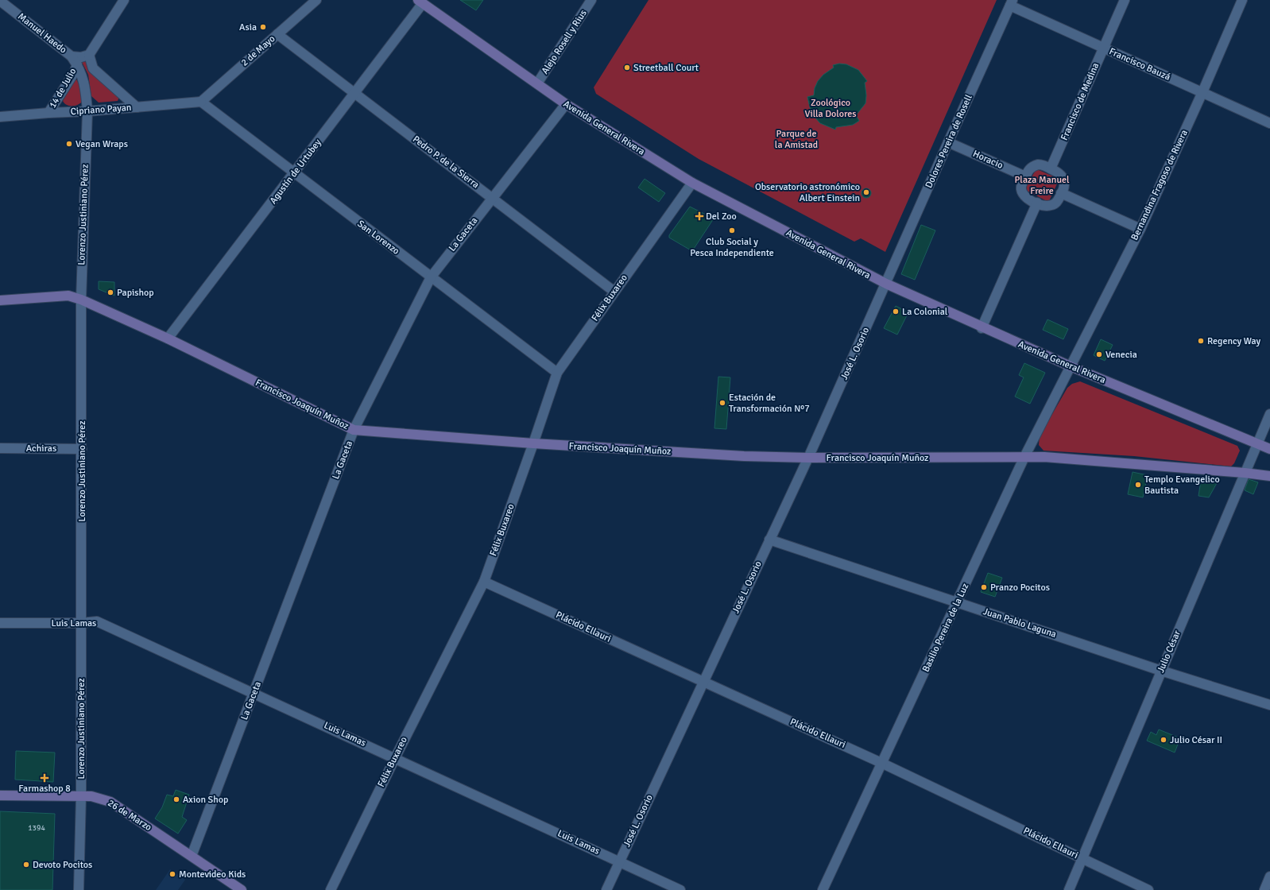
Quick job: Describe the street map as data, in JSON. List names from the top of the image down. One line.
{"streets":{"street":["Manuel Haedo","Alejo Rosell y Rius","2 de Mayo","Francisco Bauzá","14 de Julio","Francisco de Medina","Cipriano Payan","Avenida General Rivera","Dolores Pereira de Rosell","Horacio","Pedro P. de la Sierra","Agustín de Urtubey","Bernandina Fragoso de Rivera","Lorenzo Justiniano Pérez","La Gaceta","San Lorenzo","Félix Buxareo","José L. Osorio","Francisco Joaquín Muñoz","Achiras","Luis Lamas","Juan Pablo Laguna","Plácido Ellauri","Basilio Pereira de la Luz","Julio César","26 de Marzo"]},"crossings":[["Manuel Haedo","14 de Julio"],["Manuel Haedo","Lorenzo Justiniano Pérez"],["Alejo Rosell y Rius","Avenida General Rivera"],["2 de Mayo","Cipriano Payan"],["2 de Mayo","Pedro P. de la Sierra"],["2 de Mayo","San Lorenzo"],["Francisco Bauzá","Francisco de Medina"],["Francisco Bauzá","Dolores Pereira de Rosell"],["Francisco Bauzá","Bernandina Fragoso de Rivera"],["14 de Julio","Cipriano Payan"],["14 de Julio","Lorenzo Justiniano Pérez"],["Francisco de Medina","Horacio"],["Cipriano Payan","Lorenzo Justiniano Pérez"],["Cipriano Payan","San Lorenzo"],["Avenida General Rivera","Dolores Pereira de Rosell"],["Avenida General Rivera","Agustín de Urtubey"],["Avenida General Rivera","Bernandina Fragoso de Rivera"],["Avenida General Rivera","La Gaceta"],["Avenida General Rivera","Félix Buxareo"],["Avenida General Rivera","José L. Osorio"],["Avenida General Rivera","Basilio Pereira de la Luz"],["Avenida General Rivera","Julio César"],["Dolores Pereira de Rosell","Horacio"],["Dolores Pereira de Rosell","José L. Osorio"],["Pedro P. de la Sierra","Agustín de Urtubey"],["Pedro P. de la Sierra","La Gaceta"],["Pedro P. de la Sierra","Félix Buxareo"],["Agustín de Urtubey","San Lorenzo"],["Agustín de Urtubey","Francisco Joaquín Muñoz"],["Bernandina Fragoso de Rivera","Basilio Pereira de la Luz"],["Lorenzo Justiniano Pérez","Francisco Joaquín Muñoz"],["Lorenzo Justiniano Pérez","Achiras"],["Lorenzo Justiniano Pérez","Luis Lamas"],["Lorenzo Justiniano Pérez","26 de Marzo"],["La Gaceta","San Lorenzo"],["La Gaceta","Francisco Joaquín Muñoz"],["La Gaceta","Luis Lamas"],["La Gaceta","26 de Marzo"],["San Lorenzo","Félix Buxareo"],["Félix Buxareo","Francisco Joaquín Muñoz"],["Félix Buxareo","Luis Lamas"],["Félix Buxareo","Plácido Ellauri"],["José L. Osorio","Francisco Joaquín Muñoz"],["José L. Osorio","Luis Lamas"],["José L. Osorio","Juan Pablo Laguna"],["José L. Osorio","Plácido Ellauri"],["Francisco Joaquín Muñoz","Basilio Pereira de la Luz"],["Francisco Joaquín Muñoz","Julio César"],["Juan Pablo Laguna","Basilio Pereira de la Luz"],["Juan Pablo Laguna","Julio César"],["Plácido Ellauri","Basilio Pereira de la Luz"],["Plácido Ellauri","Julio César"]],"parks":["Zoológico Villa Dolores","Parque de la Amistad","Plaza Manuel Freire"],"places":{"other":["Asia","Streetball Court","Vegan Wraps","Observatorio astronómico Albert Einstein","Club Social y Pesca Independiente","Papishop","La Colonial","Regency Way","Venecia","Estación de Transformación Nº7","Templo Evangelico Bautista","Pranzo Pocitos","Julio César II","Axion Shop","Devoto Pocitos","Montevideo Kids"],"health":["Del Zoo","Farmashop 8"]},"house_numbers":["1394"]}
